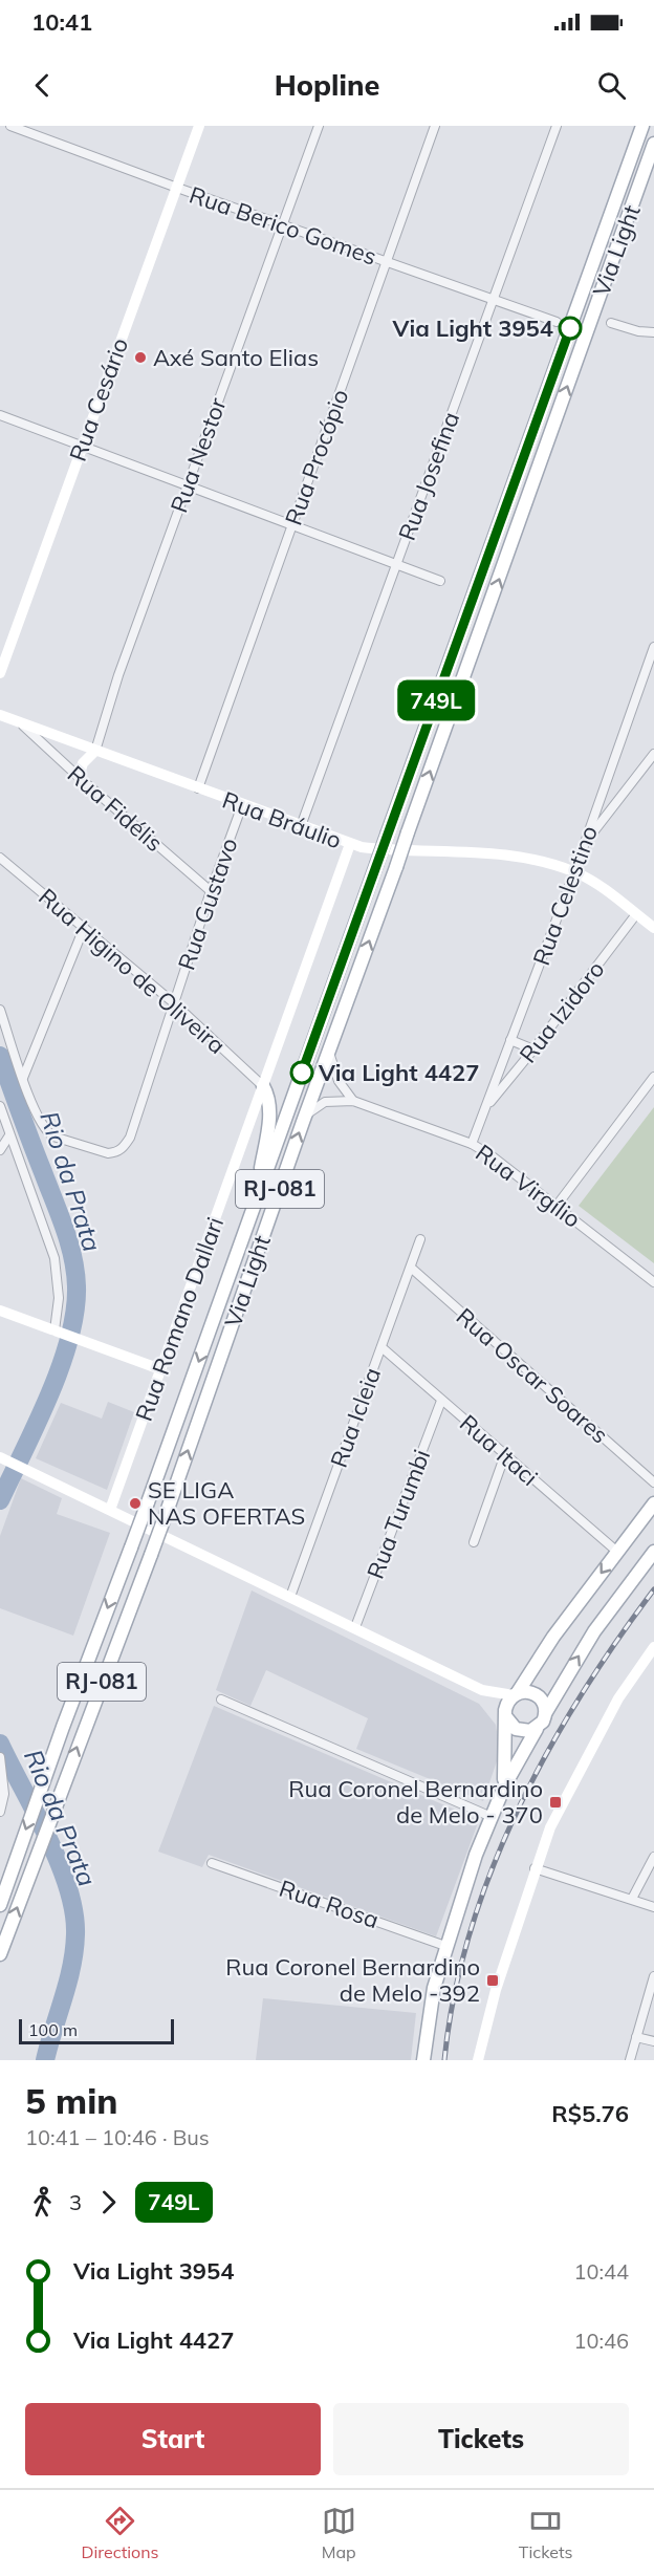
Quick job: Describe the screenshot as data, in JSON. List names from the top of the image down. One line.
{"streets":{"main road":["Via Light","RJ-081"],"street":["Rua Berico Gomes","Rua Cesário","Rua Nestor","Rua Procópio","Rua Josefina","Rua Fidélis","Rua Bráulio","Rua Celestino","Rua Gustavo","Rua Higino de Oliveira","Rua Izidoro","Rua Virgílio","Rua Romano Dallari","Rua Oscar Soares","Rua Icleia","Rua Itaci","Rua Turumbi","Rua Rosa"]},"crossings":[["Rua Berico Gomes","Rua Cesário"],["Rua Berico Gomes","Rua Nestor"],["Rua Berico Gomes","Rua Procópio"],["Rua Berico Gomes","Rua Josefina"],["Via Light","Rua Virgílio"],["Rua Nestor","Rua Bráulio"],["Rua Procópio","Rua Bráulio"],["Rua Josefina","Rua Bráulio"],["Rua Fidélis","Rua Bráulio"],["Rua Fidélis","Rua Gustavo"],["Rua Bráulio","Rua Celestino"],["Rua Bráulio","Rua Gustavo"],["Rua Bráulio","Rua Izidoro"],["Rua Bráulio","Rua Romano Dallari"],["Rua Celestino","Rua Izidoro"],["Rua Celestino","Rua Virgílio"],["Rua Gustavo","Rua Higino de Oliveira"],["Rua Higino de Oliveira","Rua Romano Dallari"],["Rua Oscar Soares","Rua Icleia"],["Rua Icleia","Rua Itaci"],["Rua Itaci","Rua Turumbi"]],"water":["Rio da Prata"],"places":{"other":["Via Light 3954","Axé Santo Elias","Via Light 4427","SE LIGA NAS OFERTAS"],"transit":["Rua Coronel Bernardino de Melo - 370","Rua Coronel Bernardino de Melo -392"]},"lines":["bus line 749L"],"scale_bar":"100 m","page":{"status":"10:41","header":"Hopline","on_map":"749L","scale":"100 m","heading":["5 min","10:41 – 10:46 · Bus","R$5.76"],"legs":["3","749L"],"list":[{"name":"Via Light 3954","value":"10:44"},{"name":"Via Light 4427","value":"10:46"}],"buttons":["Start","Tickets"],"tabs":["Directions","Map","Tickets"]}}
